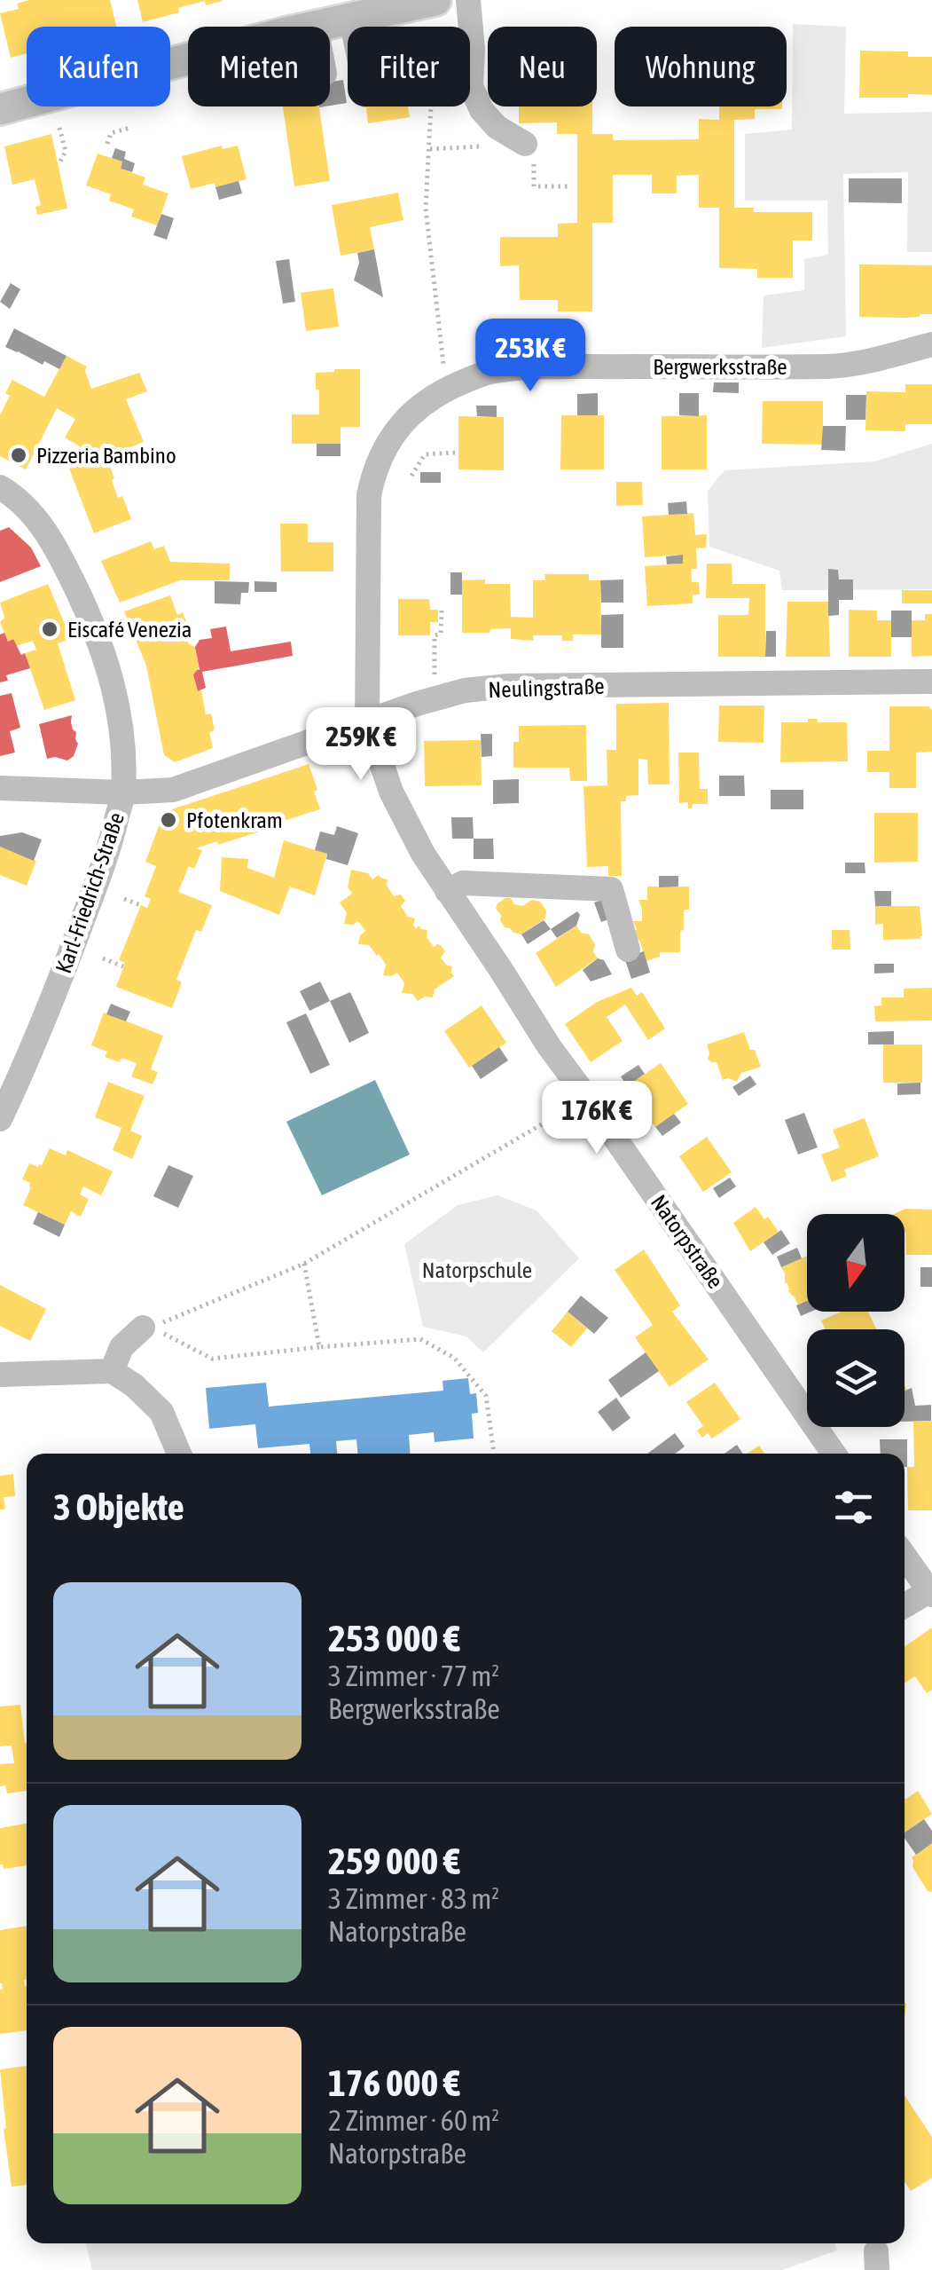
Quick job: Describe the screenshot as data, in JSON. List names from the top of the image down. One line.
{"streets":{"street":["Bergwerksstraße","Neulingstraße","Karl-Friedrich-Straße","Natorpstraße"]},"crossings":[["Bergwerksstraße","Neulingstraße"],["Bergwerksstraße","Natorpstraße"],["Neulingstraße","Karl-Friedrich-Straße"],["Neulingstraße","Natorpstraße"]],"parks":["Natorpschule"],"places":["Pizzeria Bambino","Eiscafé Venezia","Pfotenkram"],"north":"bottom","page":{"chip":["Kaufen","Mieten","Filter","Neu","Wohnung"],"price":["253K €","259K €","176K €"],"heading":"3 Objekte","list":[{"name":"253 000 €","note":"3 Zimmer · 77 m² · Bergwerksstraße"},{"name":"259 000 €","note":"3 Zimmer · 83 m² · Natorpstraße"},{"name":"176 000 €","note":"2 Zimmer · 60 m² · Natorpstraße"}]}}
